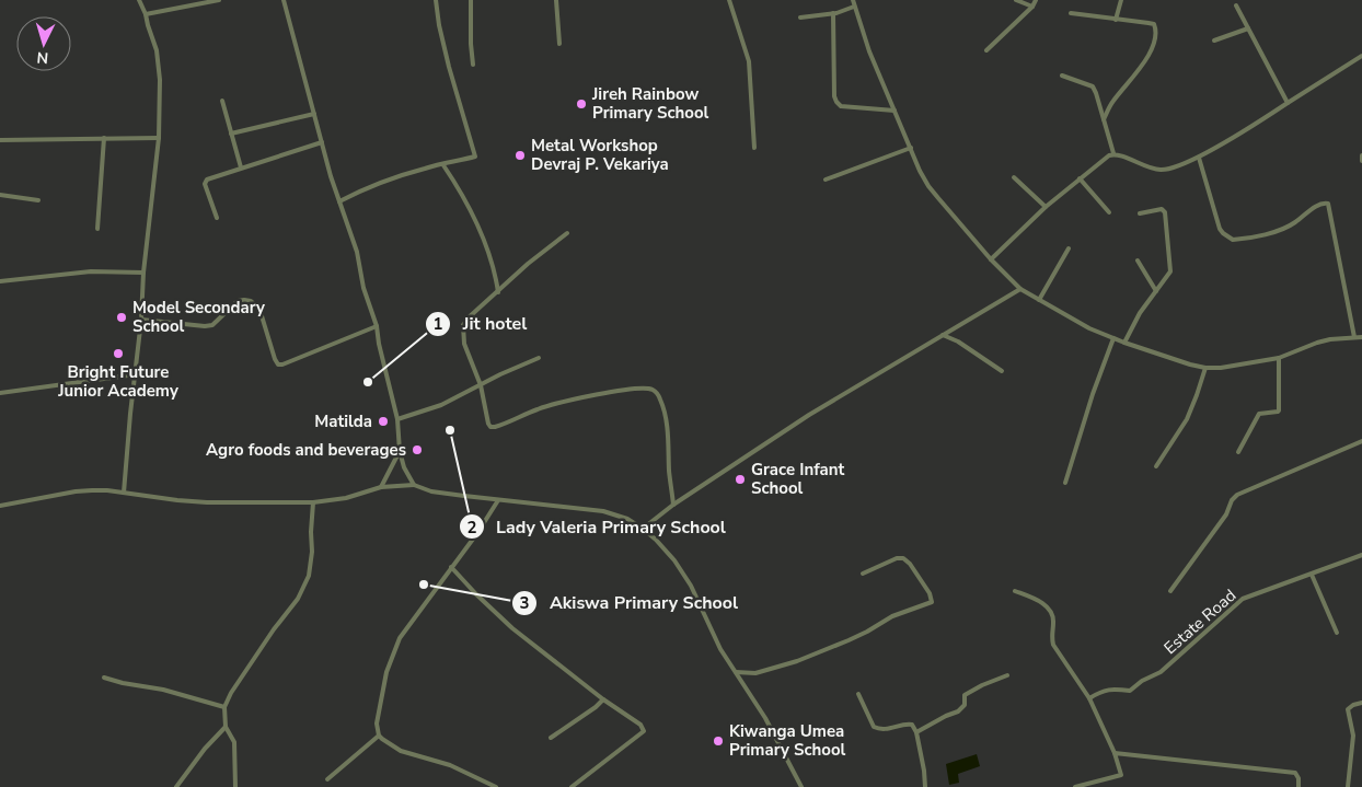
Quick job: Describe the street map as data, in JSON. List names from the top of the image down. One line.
{"streets":{"street":["Estate Road"]},"places":["Jireh Rainbow Primary School","Metal Workshop Devraj P. Vekariya","Model Secondary School","Bright Future Junior Academy","Jit hotel","Matilda","Lady Valeria Primary School","Agro foods and beverages","Grace Infant School","Akiswa Primary School","Kiwanga Umea Primary School"],"north":"bottom"}
